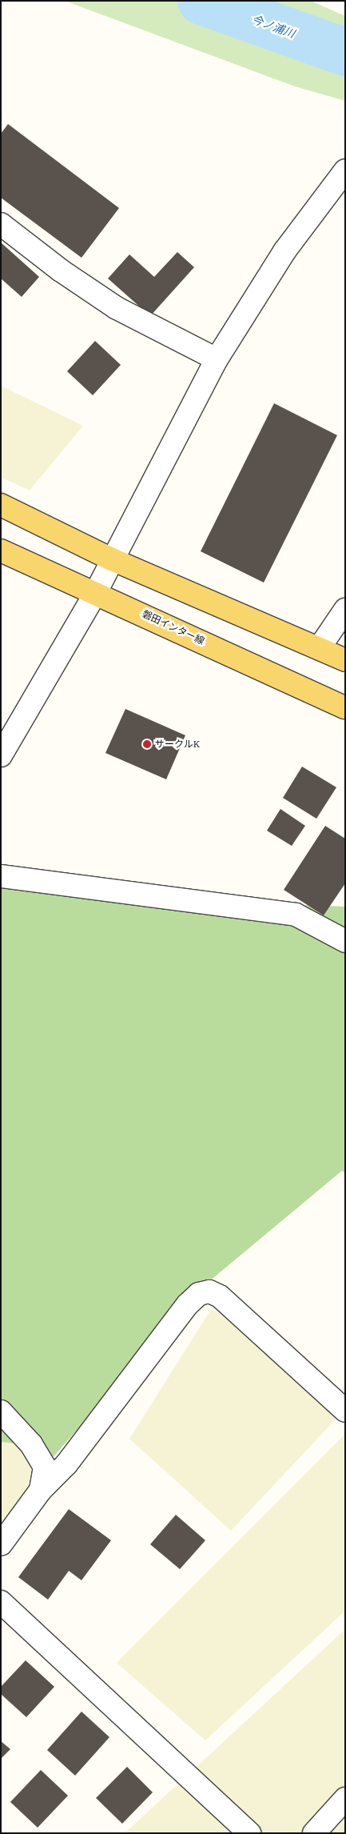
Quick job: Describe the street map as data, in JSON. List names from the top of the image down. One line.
{"streets":{"main road":["磐田インター線"]},"water":["今ノ浦川"],"places":["サークルK"]}
